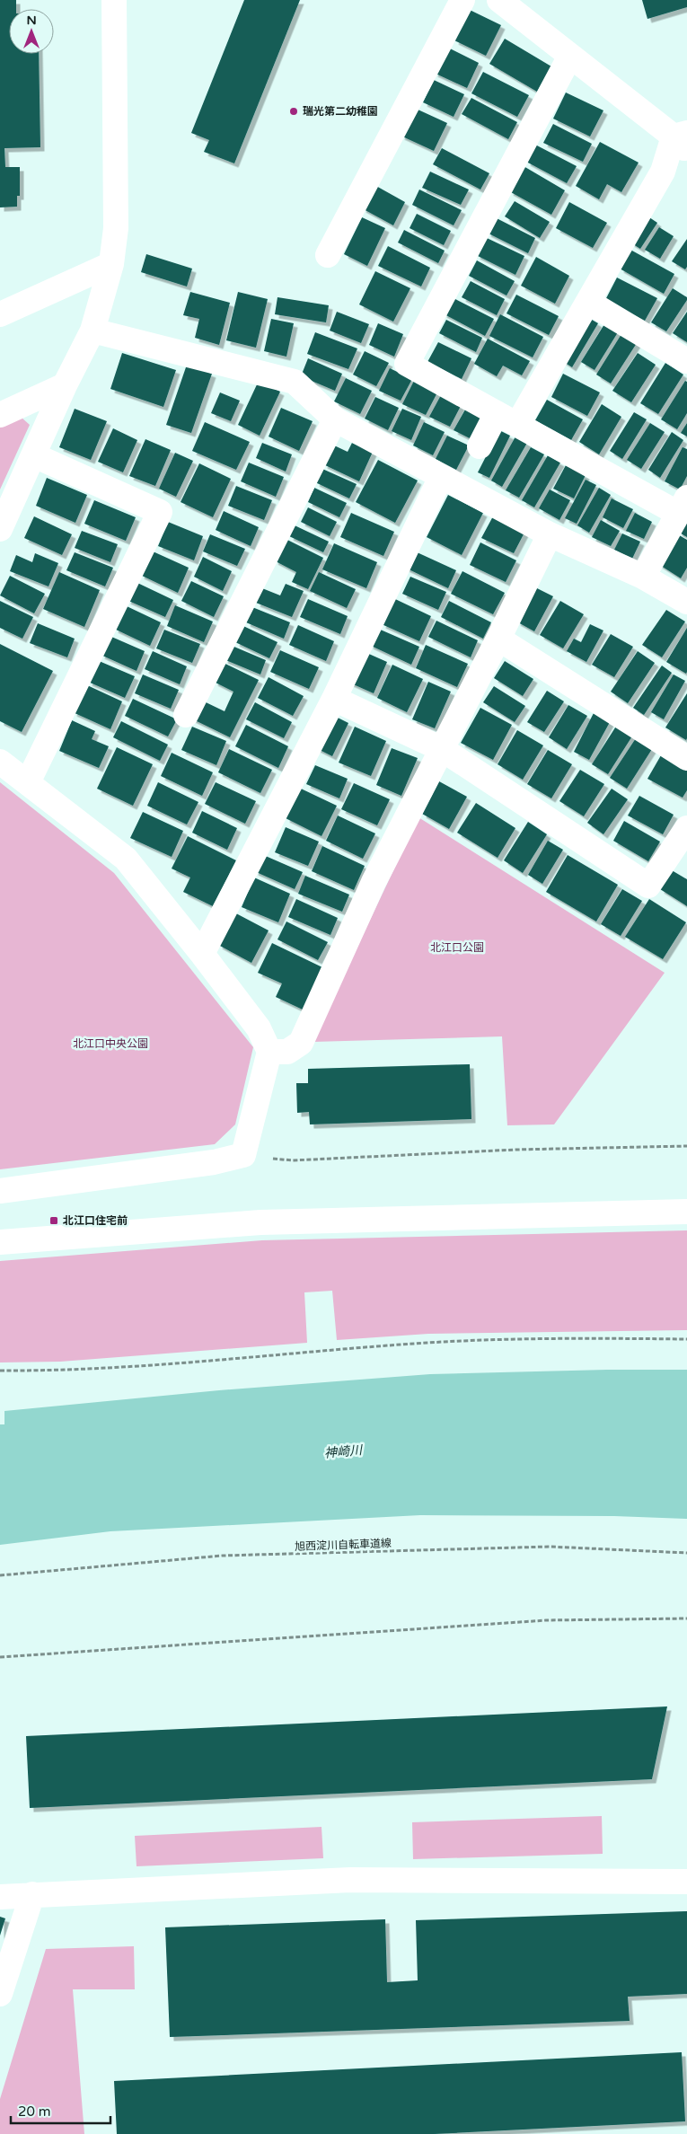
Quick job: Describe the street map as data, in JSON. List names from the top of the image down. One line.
{"streets":{"path":["旭西淀川自転車道線"]},"water":["神崎川"],"parks":["北江口公園","北江口中央公園"],"places":{"other":["瑞光第二幼稚園"],"transit":["北江口住宅前"]},"scale_bar":"20 m","north":"top"}
